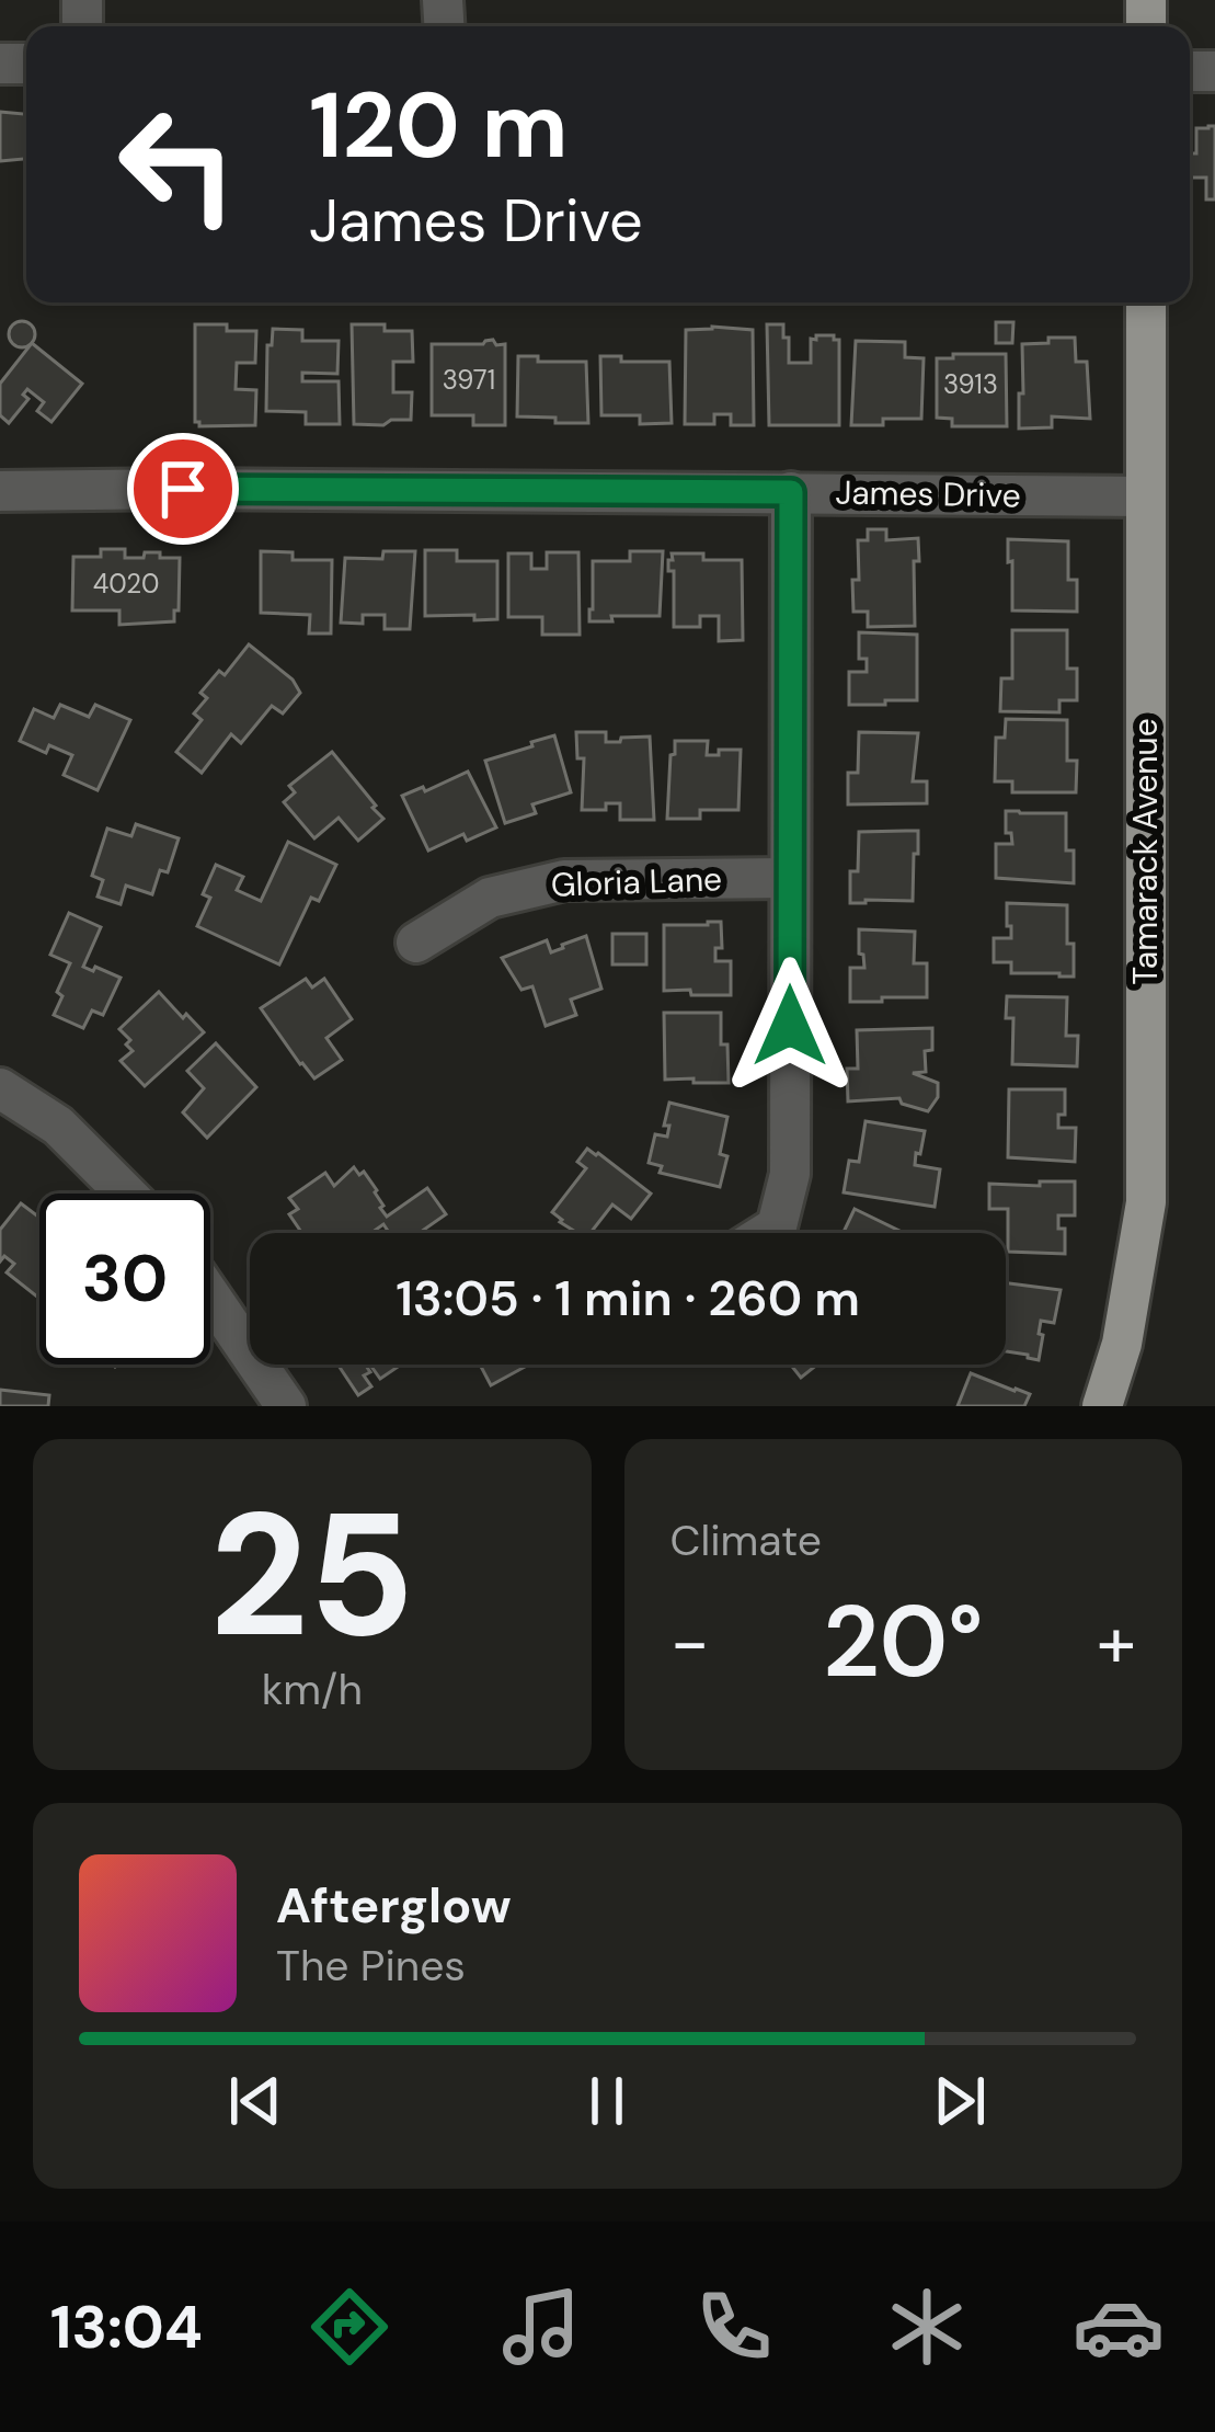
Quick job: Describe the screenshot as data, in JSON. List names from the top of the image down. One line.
{"streets":{"main road":["Tamarack Avenue"],"street":["James Drive","Gloria Lane"]},"crossings":[["James Drive","Tamarack Avenue"]],"house_numbers":["3971","3913","4020"],"page":{"turn":["120 m","James Drive"],"limit":"30","trip":"13:05 · 1 min · 260 m","tile":[["25","km/h"],"Climate"],"heat":["−","20°","+"],"song":["Afterglow","The Pines"],"tabs":"13:04"}}
